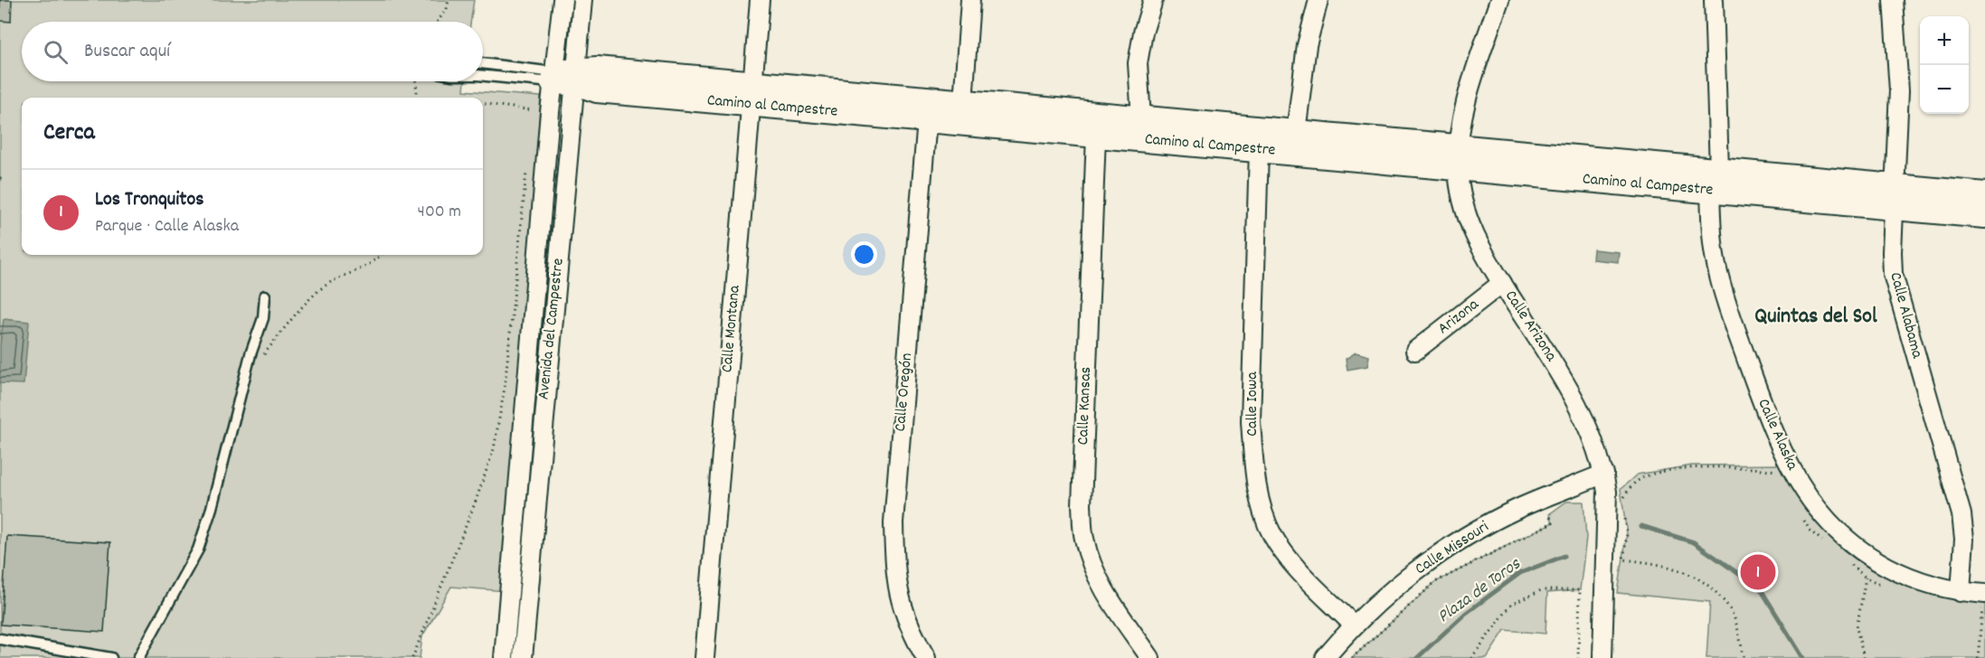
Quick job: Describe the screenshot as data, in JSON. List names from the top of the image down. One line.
{"streets":{"street":["Camino al Campestre","Calle Alabama","Arizona","Calle Arizona","Avenida del Campestre","Calle Montana","Calle Oregón","Calle Iowa","Calle Kansas","Calle Alaska","Calle Missouri"]},"crossings":[["Camino al Campestre","Calle Alabama"],["Camino al Campestre","Calle Arizona"],["Camino al Campestre","Avenida del Campestre"],["Camino al Campestre","Calle Montana"],["Camino al Campestre","Calle Oregón"],["Camino al Campestre","Calle Iowa"],["Camino al Campestre","Calle Kansas"],["Camino al Campestre","Calle Alaska"],["Calle Alabama","Calle Alaska"],["Arizona","Calle Arizona"],["Calle Arizona","Calle Missouri"],["Calle Iowa","Calle Missouri"]],"districts":["Quintas del Sol"],"water":["Plaza de Toros"],"page":{"map_buttons":["+","−"],"search":"Buscar aquí","heading":"Cerca","list":[{"mark":"1","name":"Los Tronquitos","note":"Parque · Calle Alaska","value":"400 m"}],"pins":"1"}}
